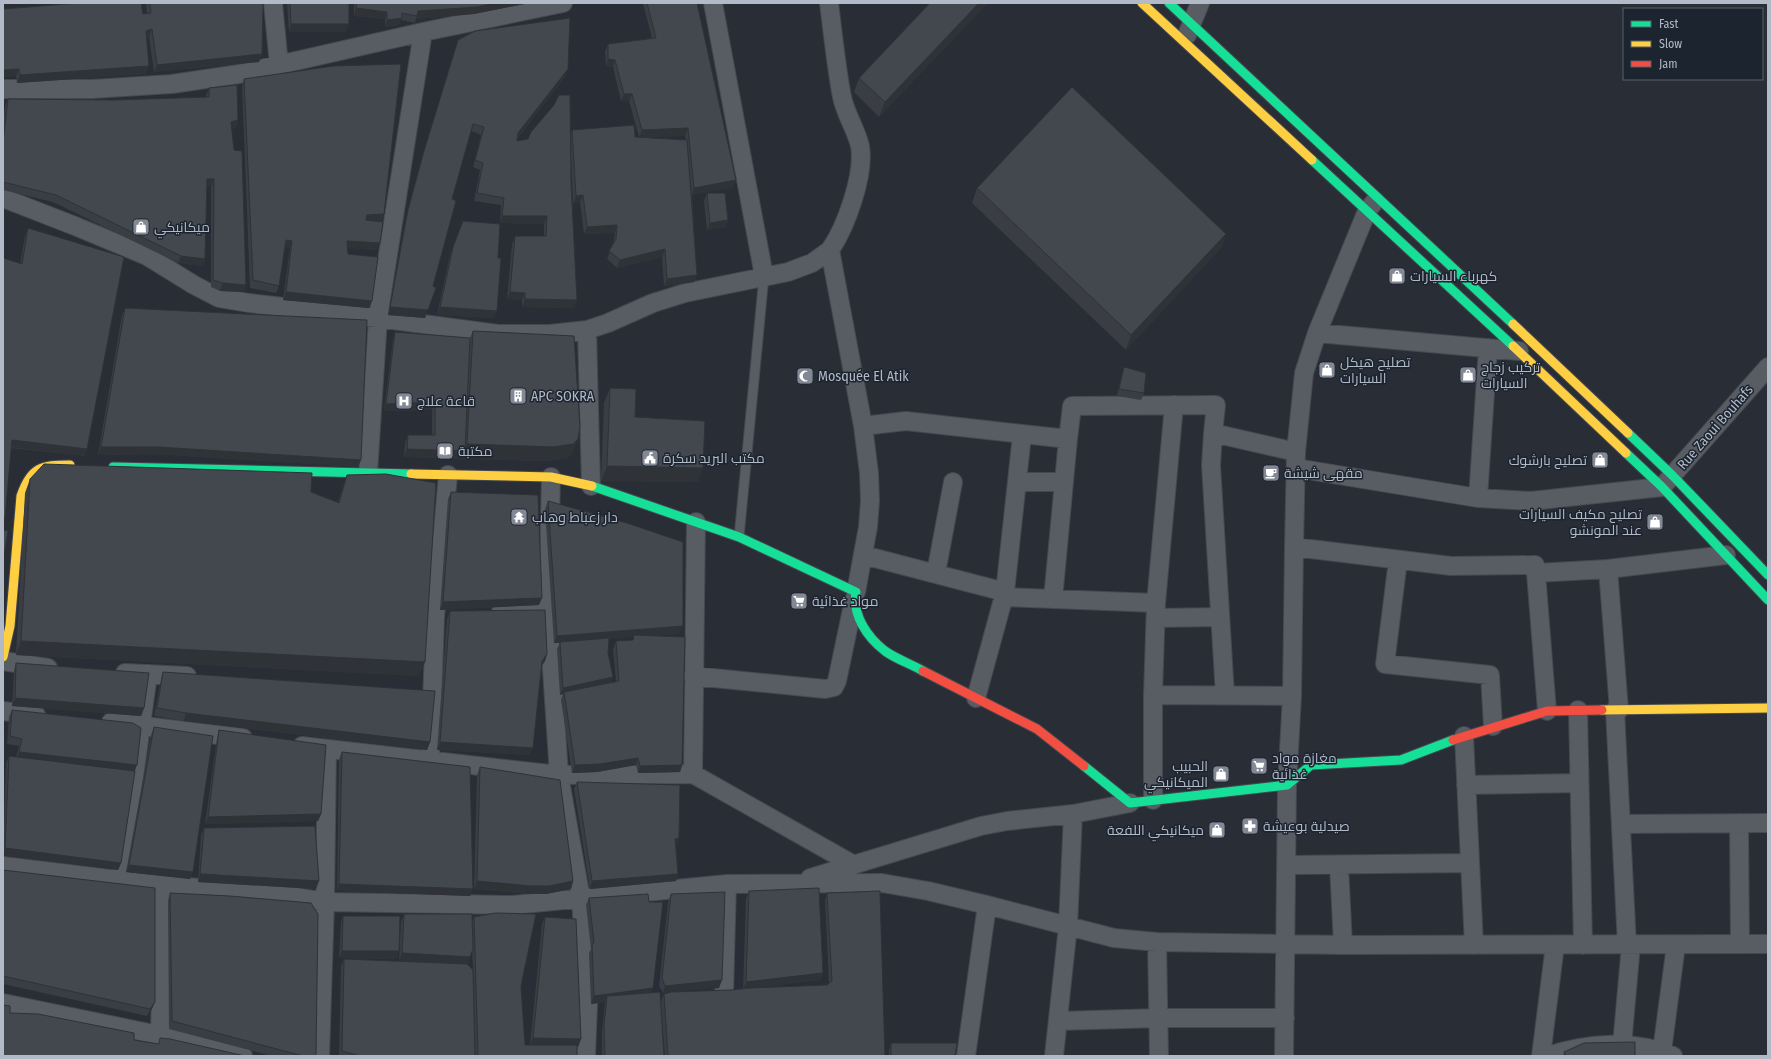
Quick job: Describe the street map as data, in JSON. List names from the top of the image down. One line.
{"streets":{"street":["Rue Zaoui Bouhafs"]},"places":{"shop":["ميكانيكي","كهرباء السيارات","تصليح هيكل السيارات","تركيب زجاج السيارات","تصليح بارشوك","تصليح مكيف السيارات عند المونشو","الحبيب الميكانيكي","ميكانيكي اللفعة"],"mosque":["Mosquée El Atik"],"building":["APC SOKRA"],"hospital":["قاعة علاج"],"library":["مكتبة"],"public building":["مكتب البريد سكرة"],"cafe":["مقهى شيشة"],"temple":["دار زعباط وهاب"],"supermarket":["مواد غذائية","مغازة مواد غذائية"],"pharmacy":["صيدلية بوعيشة"]},"legend":["Fast","Slow","Jam"]}
